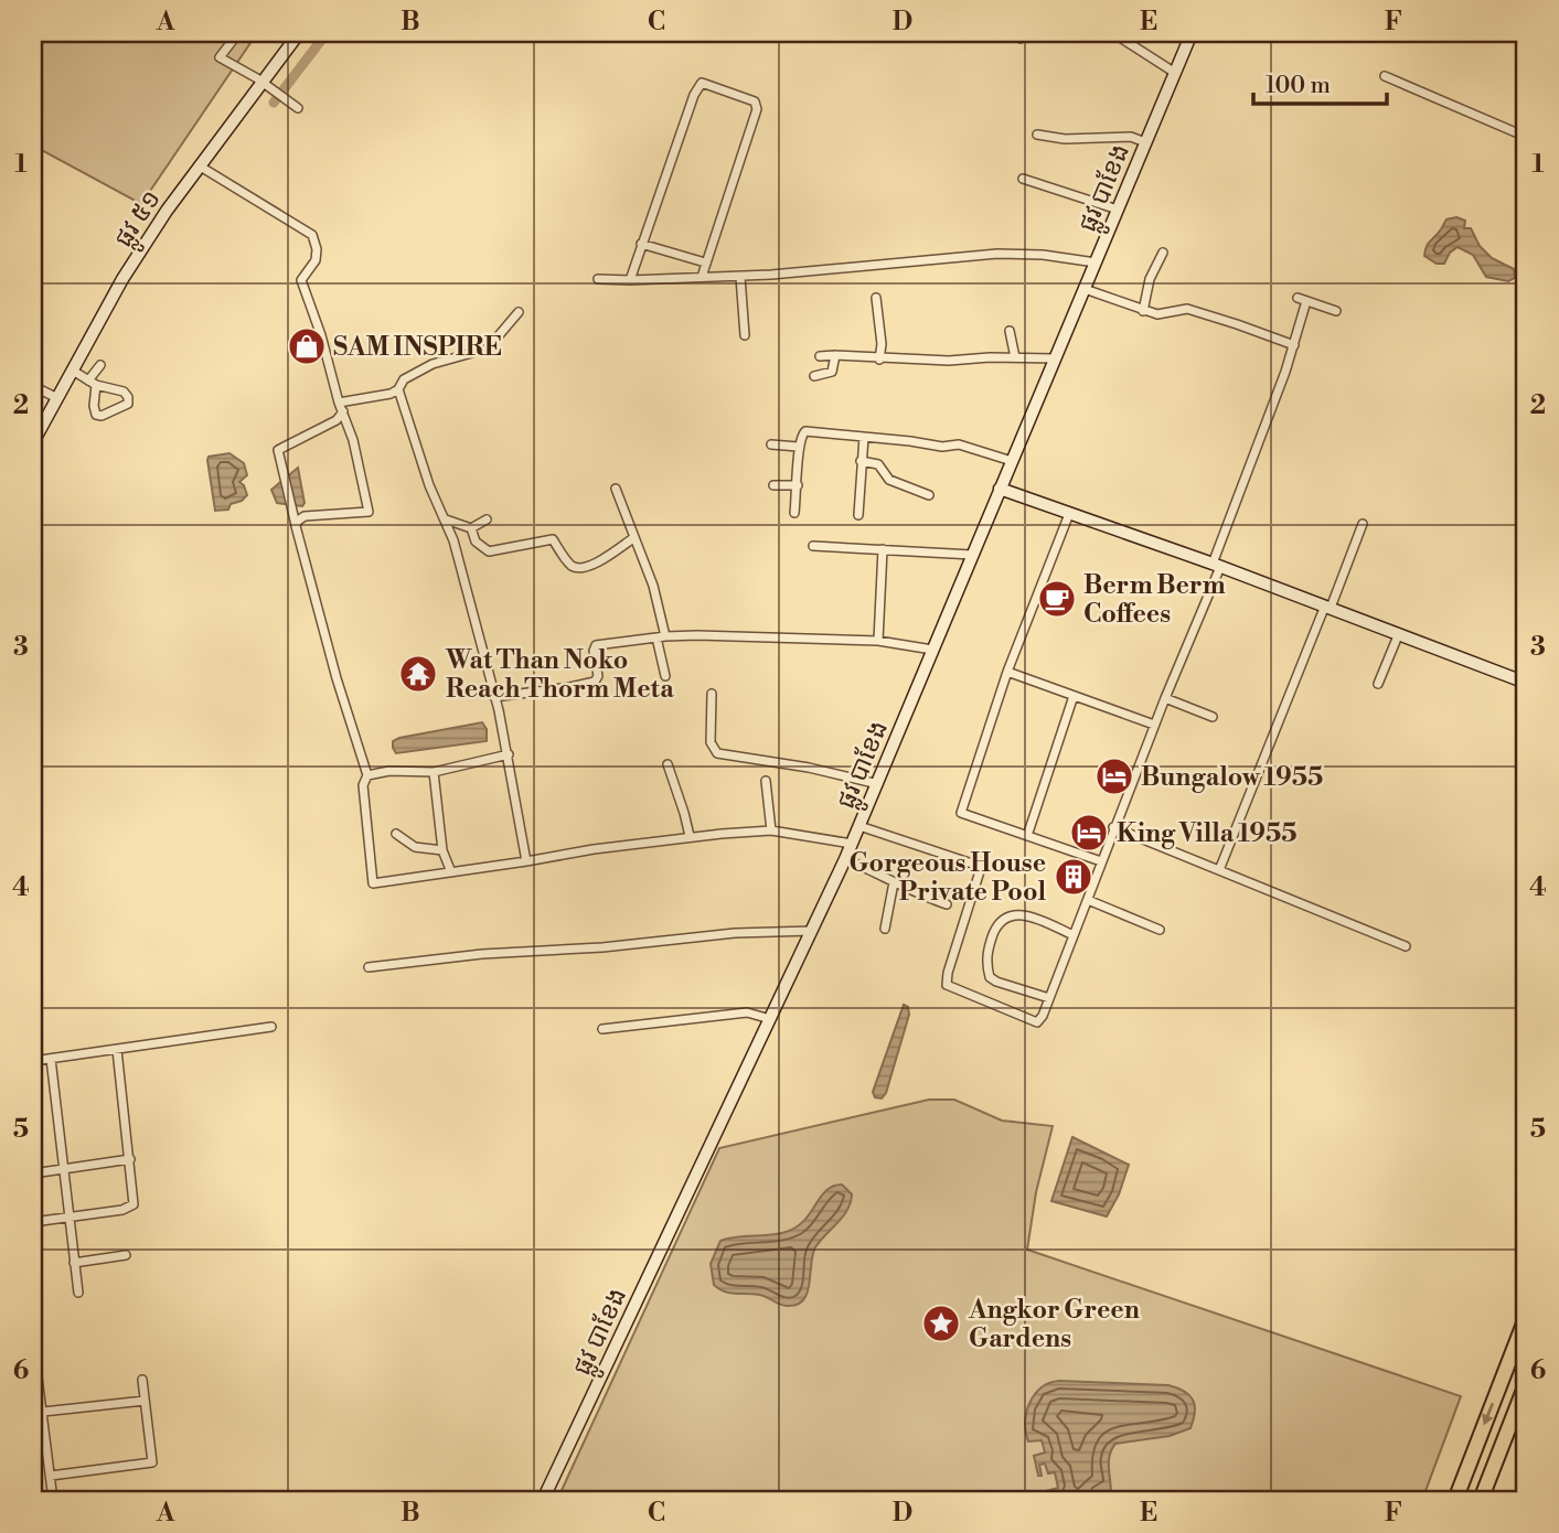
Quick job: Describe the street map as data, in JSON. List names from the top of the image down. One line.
{"streets":{"street":["ផ្លូវ បាខែង","ផ្លូវ ៥១"]},"places":{"shop":["SAM INSPIRE"],"cafe":["Berm Berm Coffees"],"temple":["Wat Than Noko Reach Thorm Meta"],"hotel":["Bungalow 1955","King Villa 1955"],"building":["Gorgeous House Private Pool"],"place":["Angkor Green Gardens"]},"scale_bar":"100 m","grid":{"columns":["A","B","C","D","E","F"],"rows":["1","2","3","4","5","6"]}}
